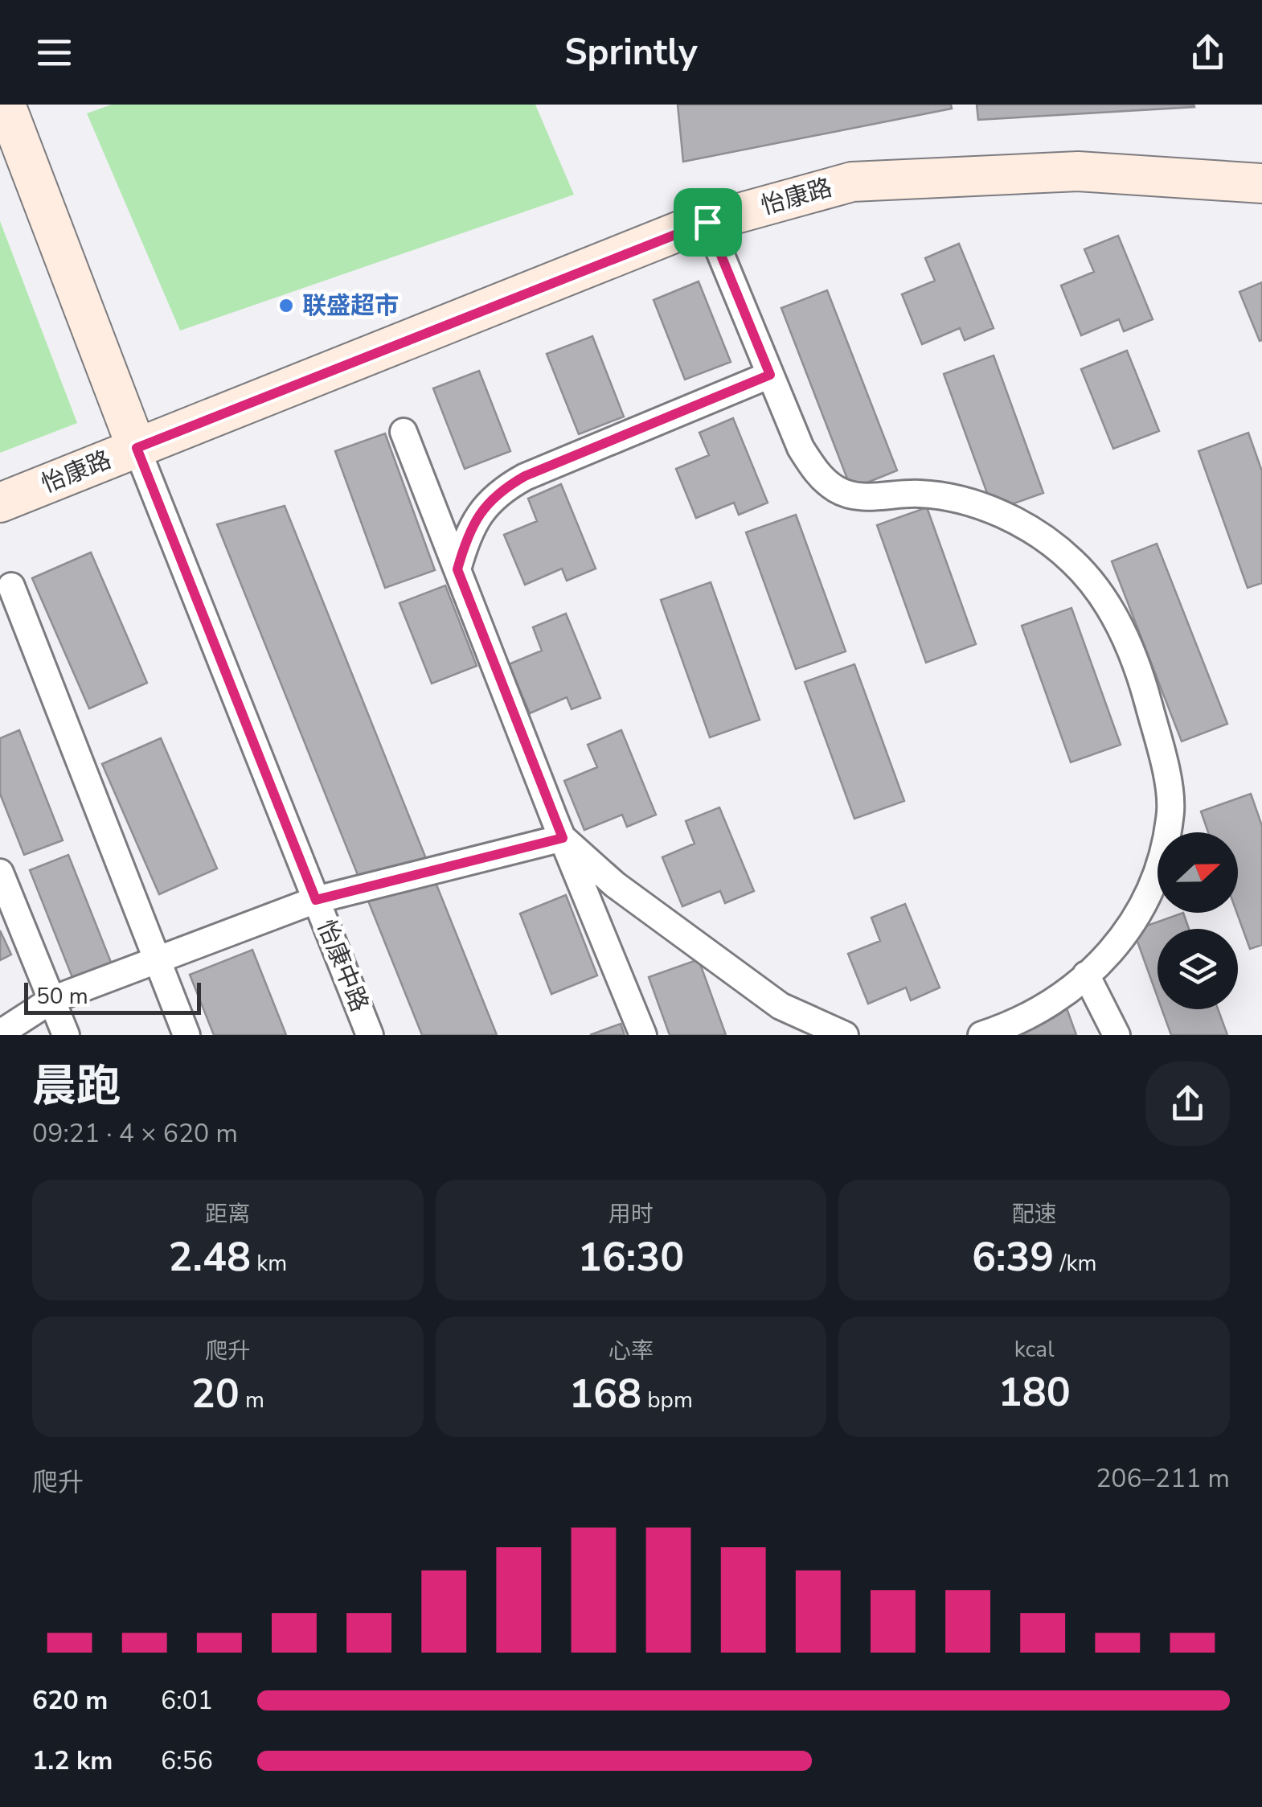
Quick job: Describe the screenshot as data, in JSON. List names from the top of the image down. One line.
{"streets":{"street":["怡康路","怡康中路"]},"crossings":[["怡康路","怡康中路"]],"places":["联盛超市"],"scale_bar":"50 m","north":"right","page":{"header":"Sprintly","scale":"50 m","heading":["晨跑","09:21 · 4 × 620 m"],"stats":[["距离","2.48 km"],["用时","16:30"],["配速","6:39 /km"],["爬升","20 m"],["心率","168 bpm"],["kcal","180"]],"chart":["爬升","206–211 m"],"list":[{"name":"620 m","note":"6:01"},{"name":"1.2 km","note":"6:56"}]}}
